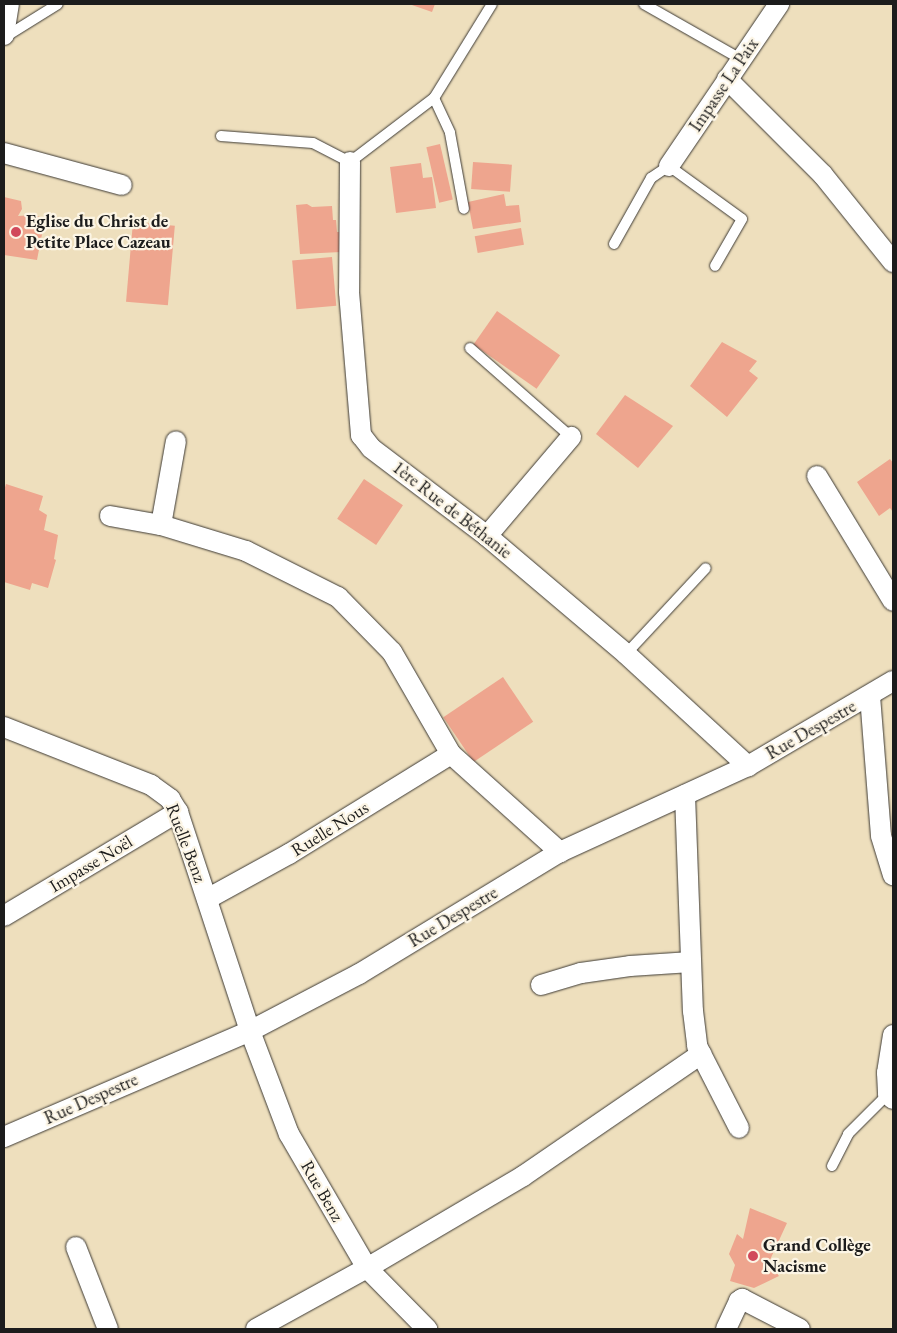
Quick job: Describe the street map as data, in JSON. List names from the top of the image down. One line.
{"streets":{"street":["Impasse La Paix","1ère Rue de Béthanie","Rue Despestre","Ruelle Nous","Ruelle Benz","Impasse Noël","Rue Benz"]},"crossings":[["1ère Rue de Béthanie","Rue Despestre"],["Rue Despestre","Ruelle Benz"],["Rue Despestre","Rue Benz"],["Ruelle Nous","Ruelle Benz"],["Ruelle Benz","Impasse Noël"],["Ruelle Benz","Rue Benz"]],"places":["Eglise du Christ de Petite Place Cazeau","Grand Collège Nacisme"]}
